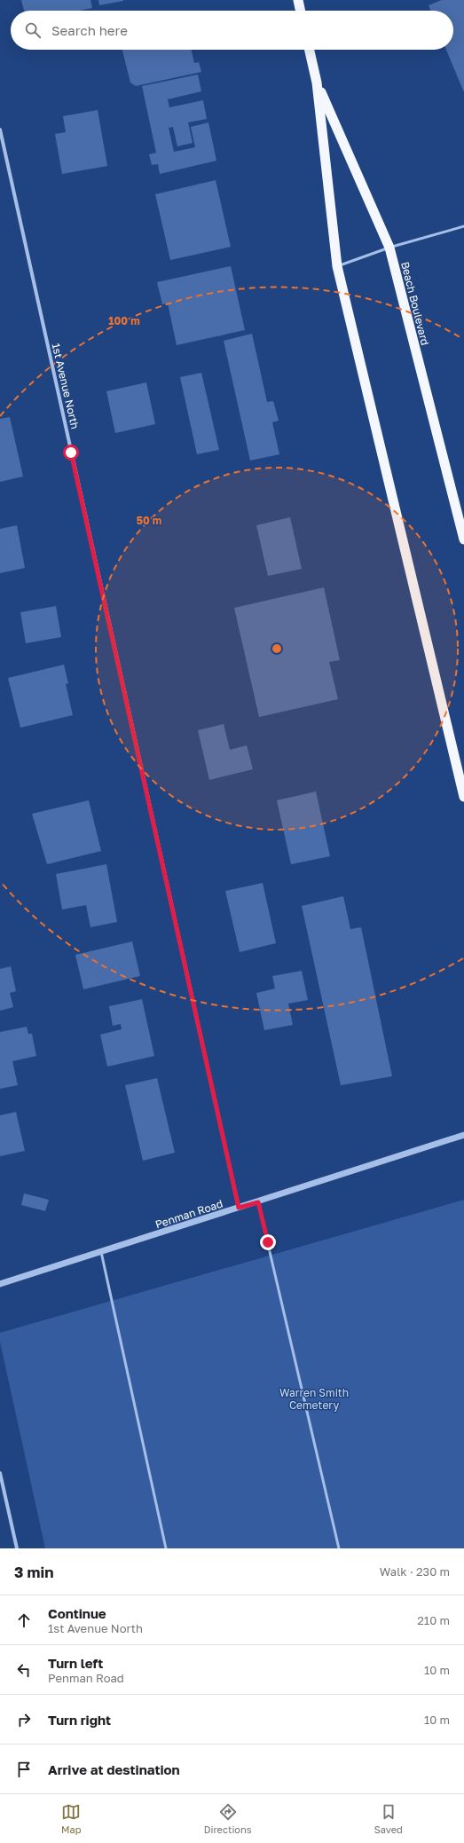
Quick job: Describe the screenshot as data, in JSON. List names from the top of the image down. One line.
{"streets":{"highway":["Beach Boulevard"],"street":["1st Avenue North","Penman Road"]},"crossings":[["1st Avenue North","Penman Road"]],"parks":["Warren Smith Cemetery"],"page":{"search":"Search here","heading":["3 min","Walk · 230 m"],"list":[["Continue","1st Avenue North","210 m"],["Turn left","Penman Road","10 m"],["Turn right","10 m"],"Arrive at destination"],"nav":["Map","Directions","Saved"]},"rings":["100 m","50 m"]}
